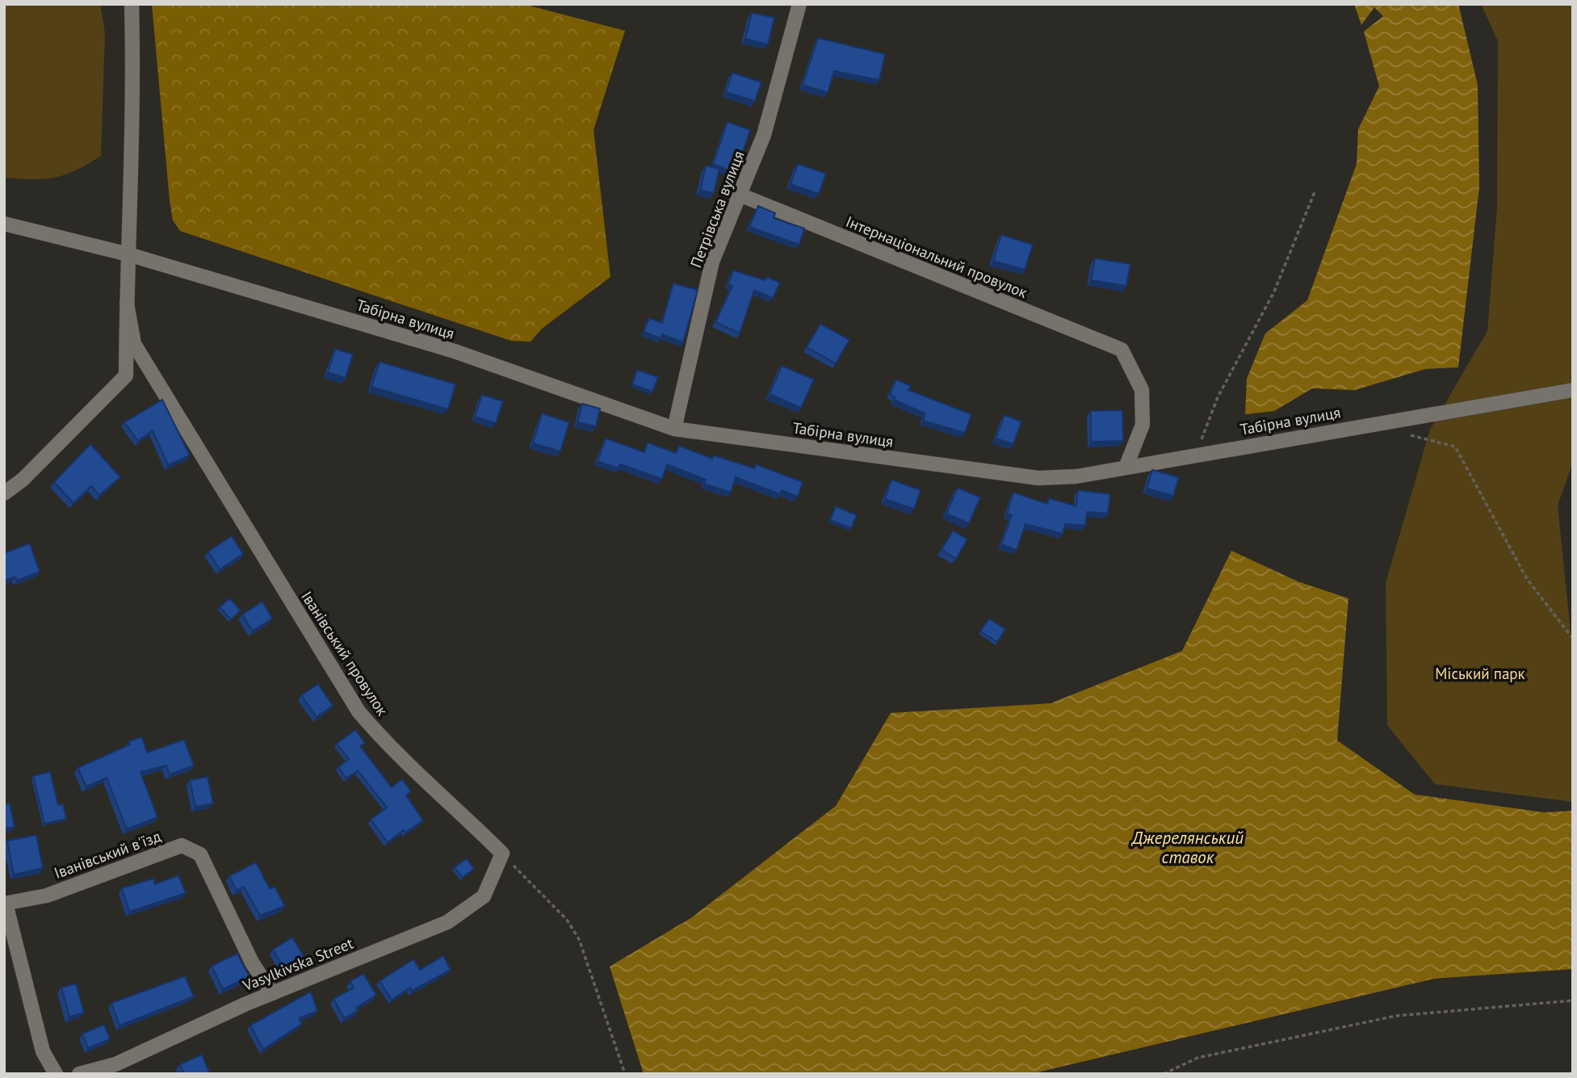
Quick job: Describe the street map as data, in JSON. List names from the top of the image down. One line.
{"streets":{"street":["Петрівська вулиця","Інтернаціональний провулок","Табірна вулиця","Іванівський провулок","Іванівський в'їзд","Vasylkivska Street"]},"crossings":[["Петрівська вулиця","Інтернаціональний провулок"],["Петрівська вулиця","Табірна вулиця"],["Інтернаціональний провулок","Табірна вулиця"],["Іванівський провулок","Vasylkivska Street"],["Іванівський в'їзд","Vasylkivska Street"]],"water":["Джерелянський ставок"],"parks":["Міський парк"]}
